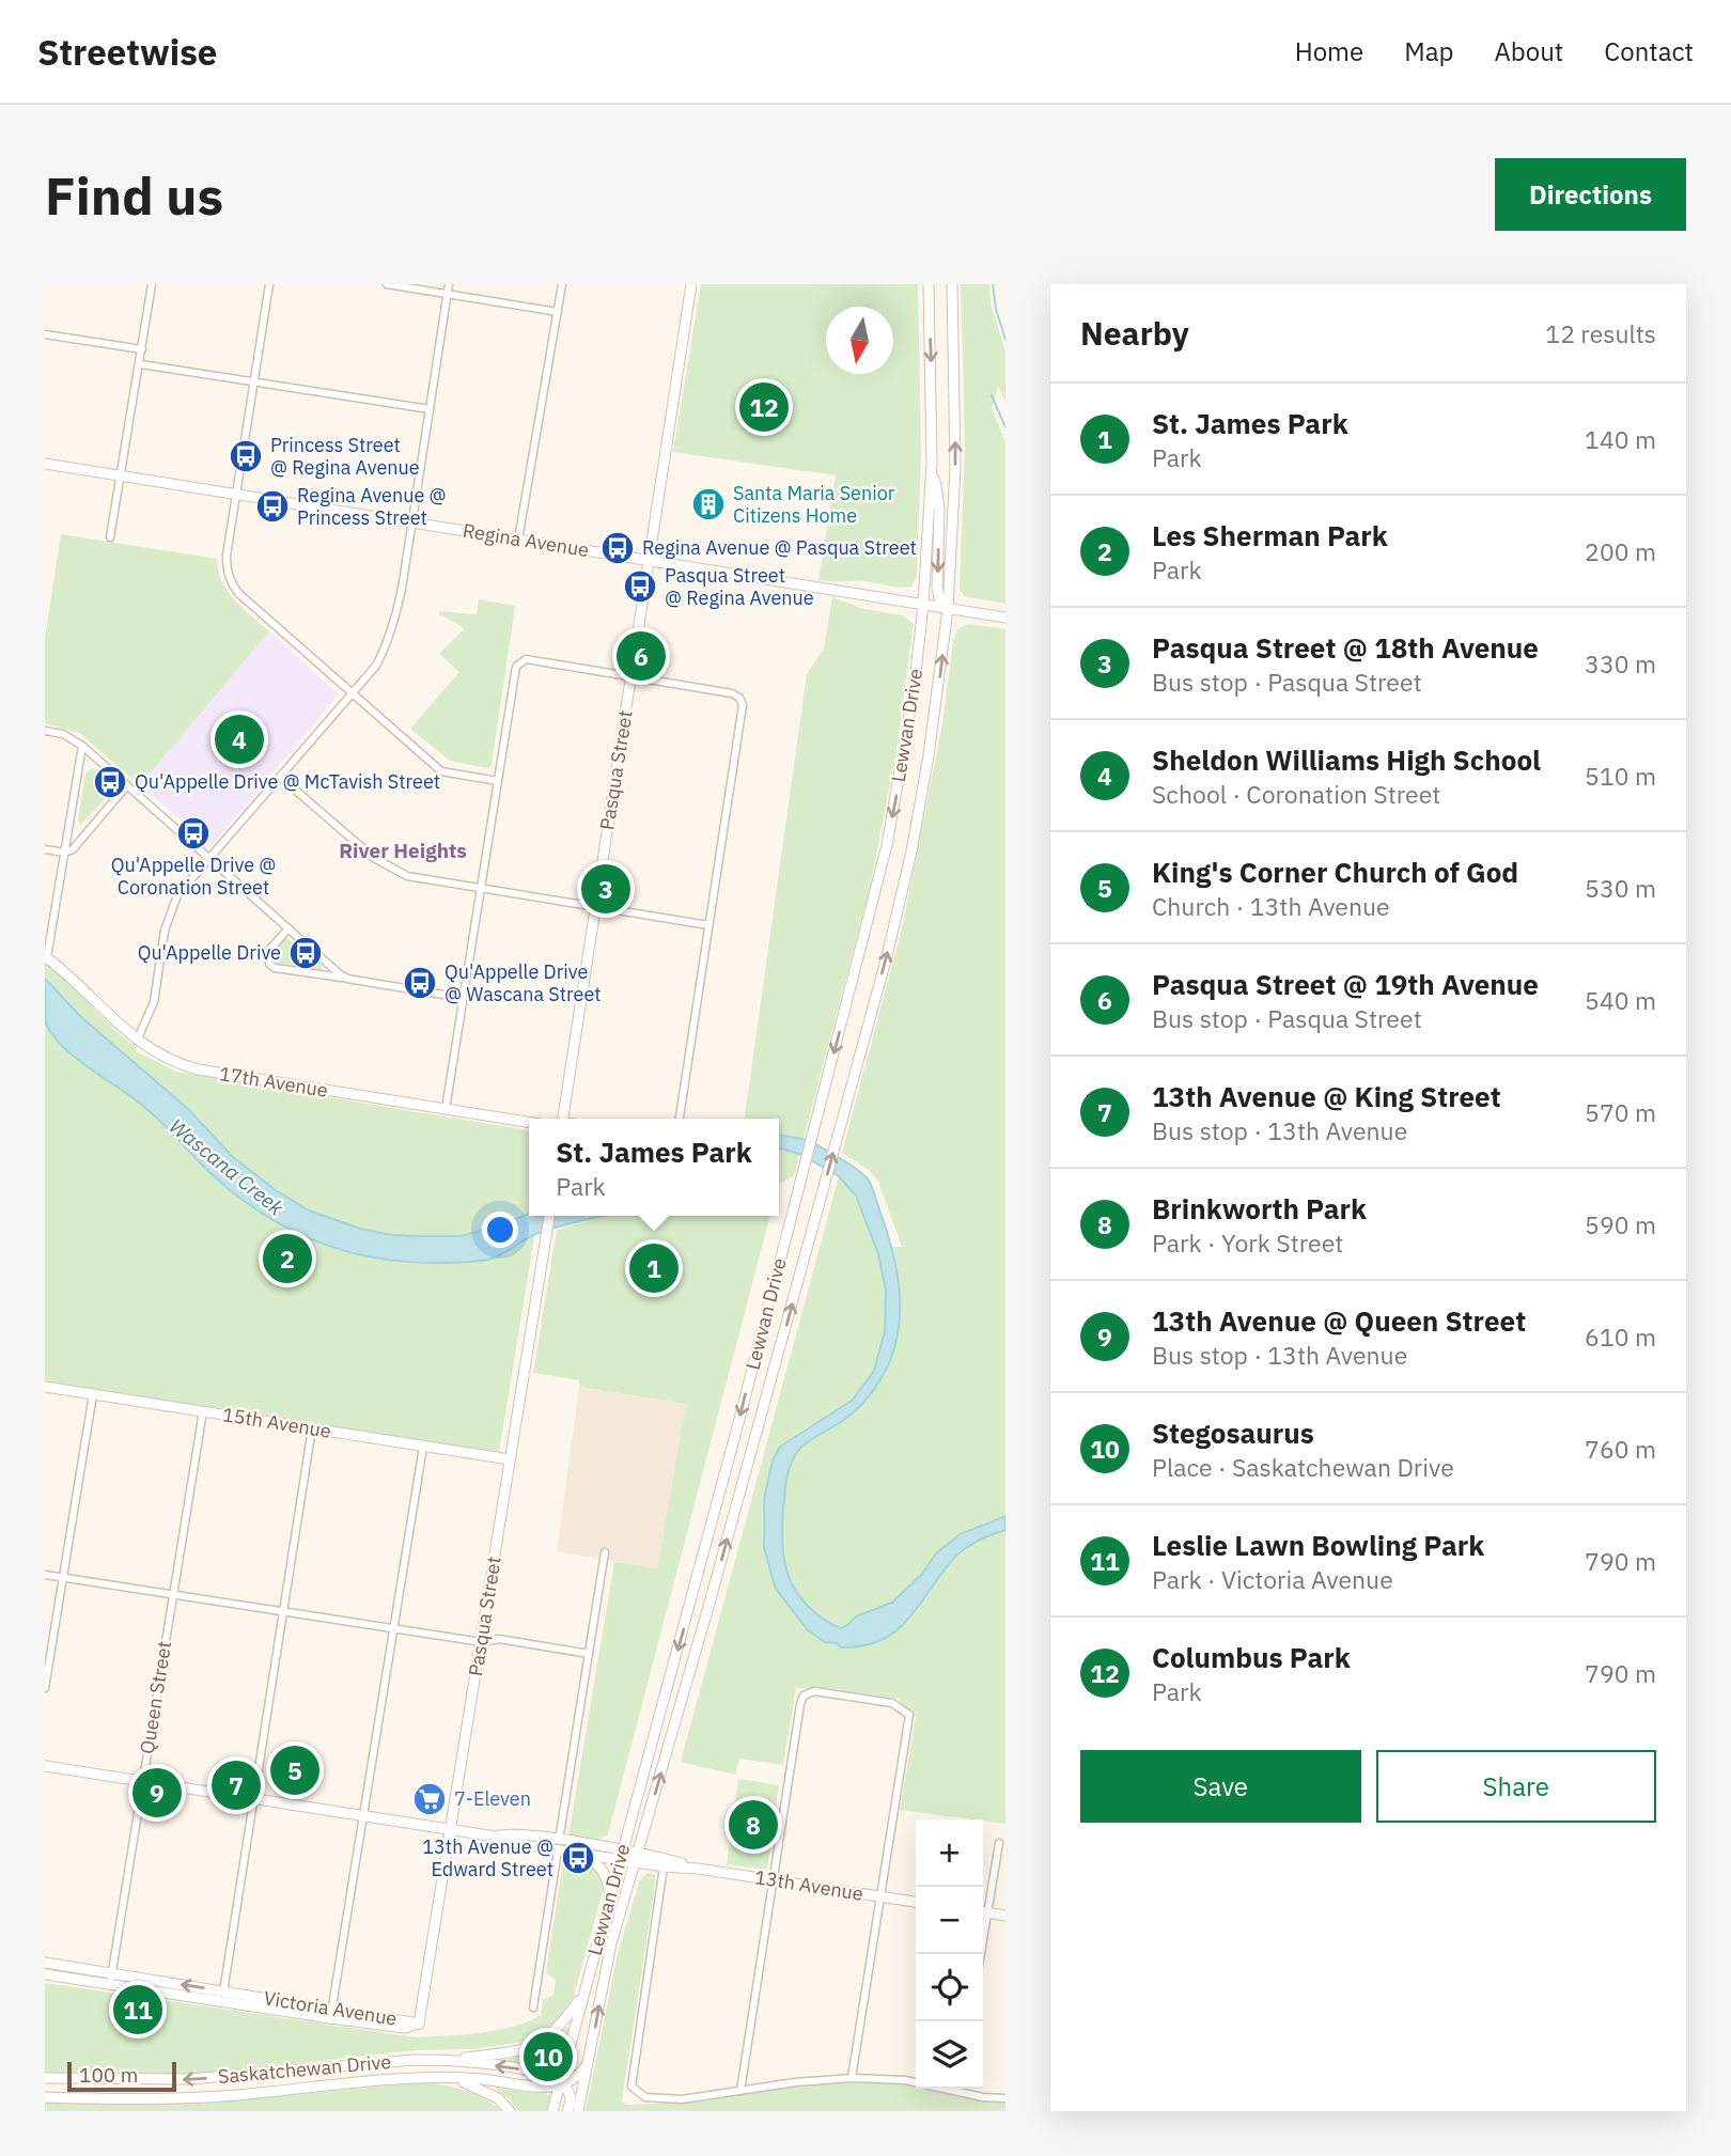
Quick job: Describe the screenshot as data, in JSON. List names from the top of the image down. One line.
{"streets":{"main road":["Regina Avenue","Lewvan Drive","Pasqua Street","17th Avenue","15th Avenue","13th Avenue","Victoria Avenue","Saskatchewan Drive"],"street":["Queen Street"]},"crossings":[["Regina Avenue","Lewvan Drive"],["Regina Avenue","Pasqua Street"],["Lewvan Drive","13th Avenue"],["Lewvan Drive","Saskatchewan Drive"],["Pasqua Street","15th Avenue"],["Pasqua Street","13th Avenue"],["Pasqua Street","Victoria Avenue"],["15th Avenue","Queen Street"],["Queen Street","13th Avenue"],["Queen Street","Victoria Avenue"]],"districts":["River Heights"],"water":["Wascana Creek"],"places":{"bus stop":["Princess Street @ Regina Avenue","Regina Avenue @ Princess Street","Regina Avenue @ Pasqua Street","Pasqua Street @ Regina Avenue","Qu'Appelle Drive @ McTavish Street","Qu'Appelle Drive @ Coronation Street","Qu'Appelle Drive","Qu'Appelle Drive @ Wascana Street","13th Avenue @ Edward Street"],"building":["Santa Maria Senior Citizens Home"],"supermarket":["7-Eleven"]},"scale_bar":"100 m","north":"bottom","page":{"header":"Streetwise","nav":["Home","Map","About","Contact"],"buttons":["Directions",["Save","Share"]],"title":"Find us","heading":["Nearby","12 results"],"pins":["12","6","4","3","2","1","5","7","9","8","11","10"],"list":[{"mark":"1","name":"St. James Park","note":"Park","value":"140 m"},{"mark":"2","name":"Les Sherman Park","note":"Park","value":"200 m"},{"mark":"3","name":"Pasqua Street @ 18th Avenue","note":"Bus stop · Pasqua Street","value":"330 m"},{"mark":"4","name":"Sheldon Williams High School","note":"School · Coronation Street","value":"510 m"},{"mark":"5","name":"King's Corner Church of God","note":"Church · 13th Avenue","value":"530 m"},{"mark":"6","name":"Pasqua Street @ 19th Avenue","note":"Bus stop · Pasqua Street","value":"540 m"},{"mark":"7","name":"13th Avenue @ King Street","note":"Bus stop · 13th Avenue","value":"570 m"},{"mark":"8","name":"Brinkworth Park","note":"Park · York Street","value":"590 m"},{"mark":"9","name":"13th Avenue @ Queen Street","note":"Bus stop · 13th Avenue","value":"610 m"},{"mark":"10","name":"Stegosaurus","note":"Place · Saskatchewan Drive","value":"760 m"},{"mark":"11","name":"Leslie Lawn Bowling Park","note":"Park · Victoria Avenue","value":"790 m"},{"mark":"12","name":"Columbus Park","note":"Park","value":"790 m"}],"popup":["St. James Park","Park"],"map_buttons":["+","−"],"scale":"100 m"}}
